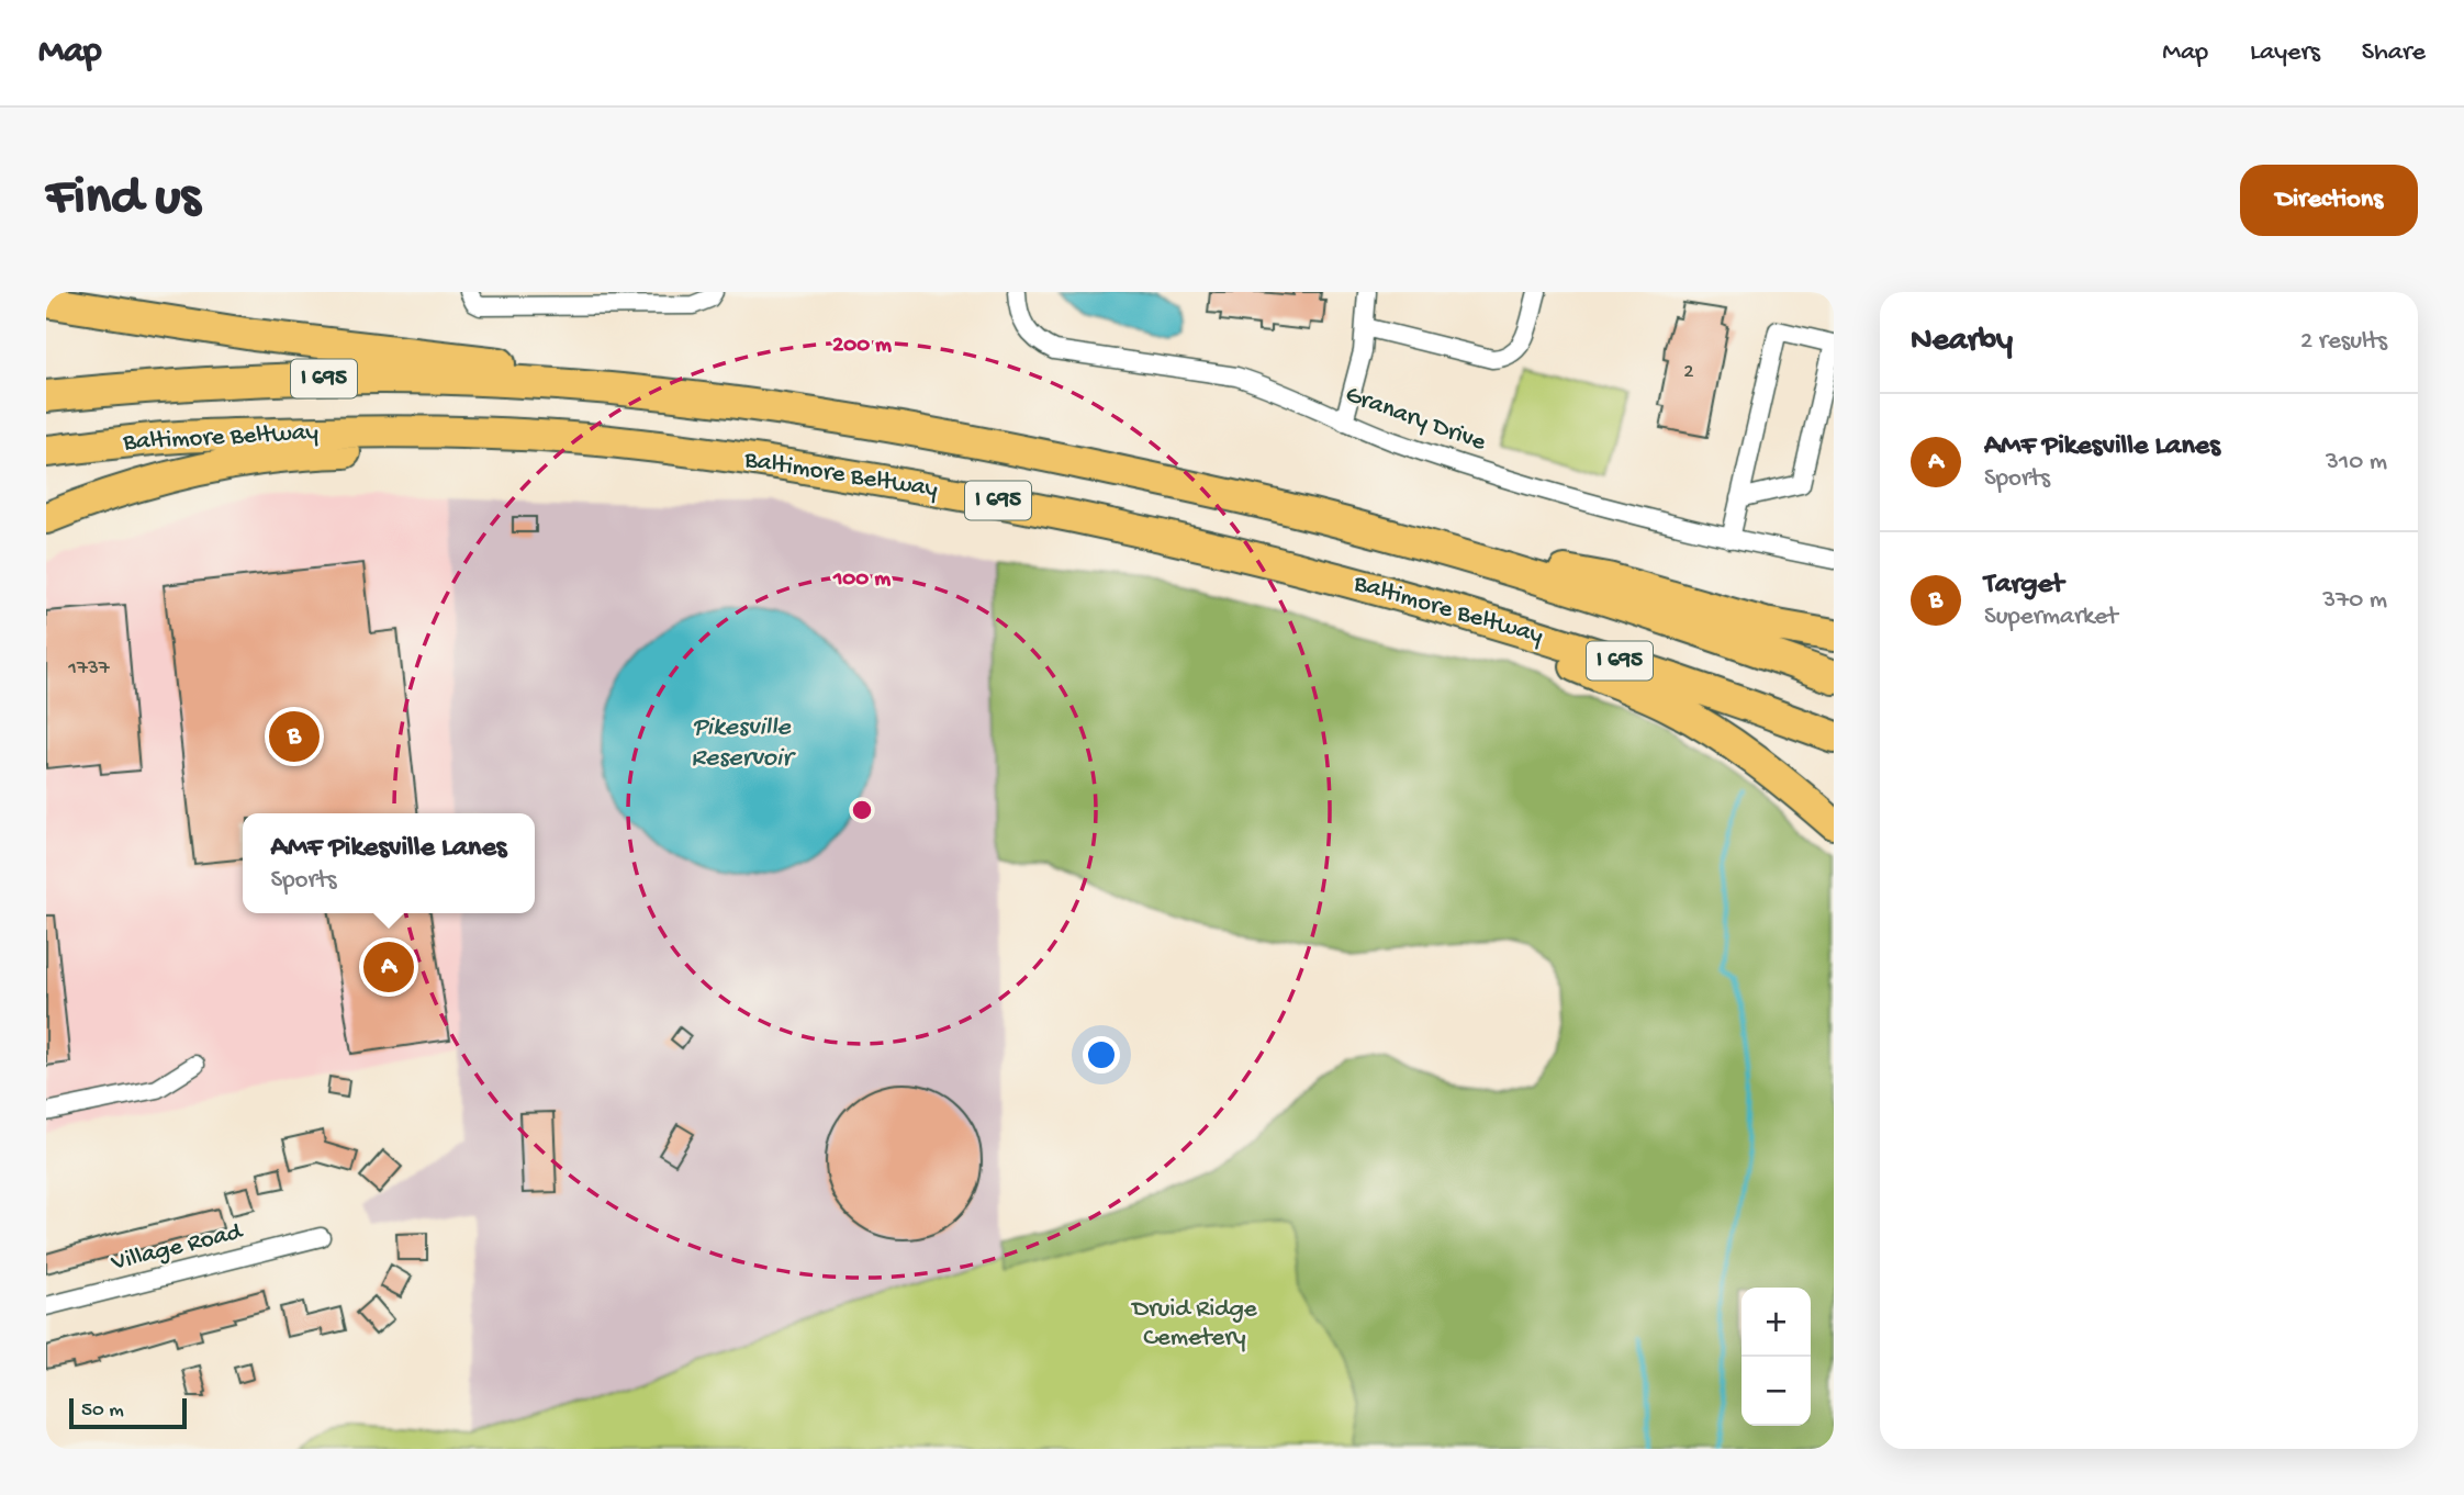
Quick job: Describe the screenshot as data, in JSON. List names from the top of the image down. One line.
{"streets":{"highway":["I 695","Baltimore Beltway"],"street":["Granary Drive","Village Road"]},"water":["Pikesville Reservoir"],"parks":["Druid Ridge Cemetery"],"house_numbers":["2","1737"],"scale_bar":"50 m","page":{"header":"Map","nav":["Map","Layers","Share"],"buttons":"Directions","title":"Find us","heading":["Nearby","2 results"],"list":[{"mark":"A","name":"AMF Pikesville Lanes","note":"Sports","value":"310 m"},{"mark":"B","name":"Target","note":"Supermarket","value":"370 m"}],"pins":["B","A"],"popup":["AMF Pikesville Lanes","Sports"],"map_buttons":["+","−"],"scale":"50 m"},"rings":["200 m","100 m"]}
